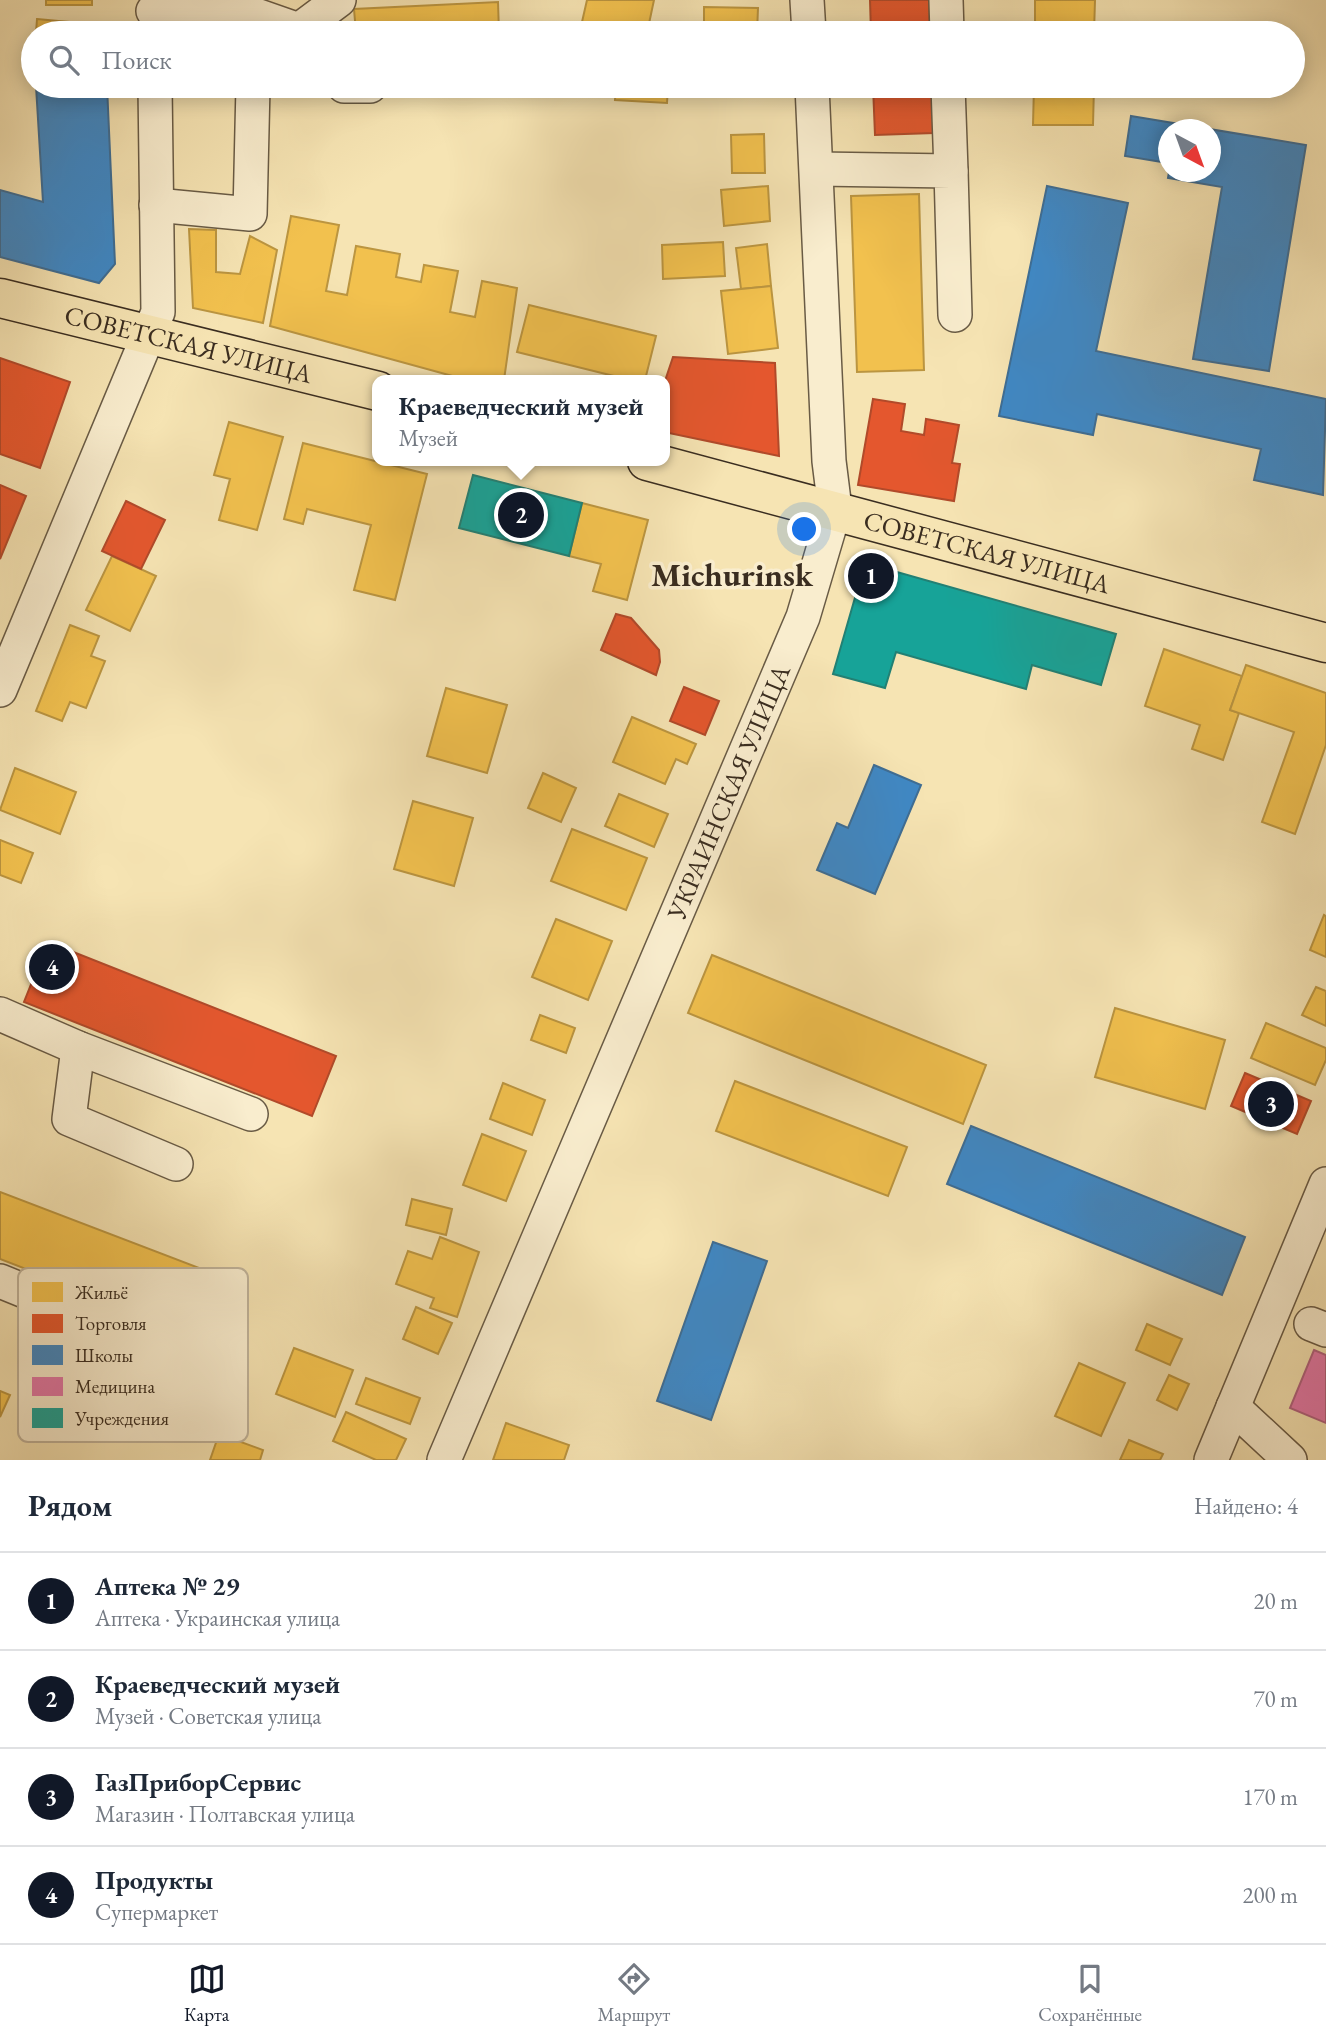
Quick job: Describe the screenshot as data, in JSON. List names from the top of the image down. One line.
{"streets":{"main road":["СОВЕТСКАЯ УЛИЦА"],"street":["УКРАИНСКАЯ УЛИЦА"]},"crossings":[["СОВЕТСКАЯ УЛИЦА","УКРАИНСКАЯ УЛИЦА"]],"districts":["Michurinsk"],"legend":["Жильё","Торговля","Школы","Медицина","Учреждения"],"north":"bottom right","page":{"search":"Поиск","popup":["Краеведческий музей","Музей"],"pins":["2","1","4","3"],"heading":["Рядом","Найдено: 4"],"list":[{"mark":"1","name":"Аптека № 29","note":"Аптека · Украинская улица","value":"20 m"},{"mark":"2","name":"Краеведческий музей","note":"Музей · Советская улица","value":"70 m"},{"mark":"3","name":"ГазПриборСервис","note":"Магазин · Полтавская улица","value":"170 m"},{"mark":"4","name":"Продукты","note":"Супермаркет","value":"200 m"}],"nav":["Карта","Маршрут","Сохранённые"]}}
